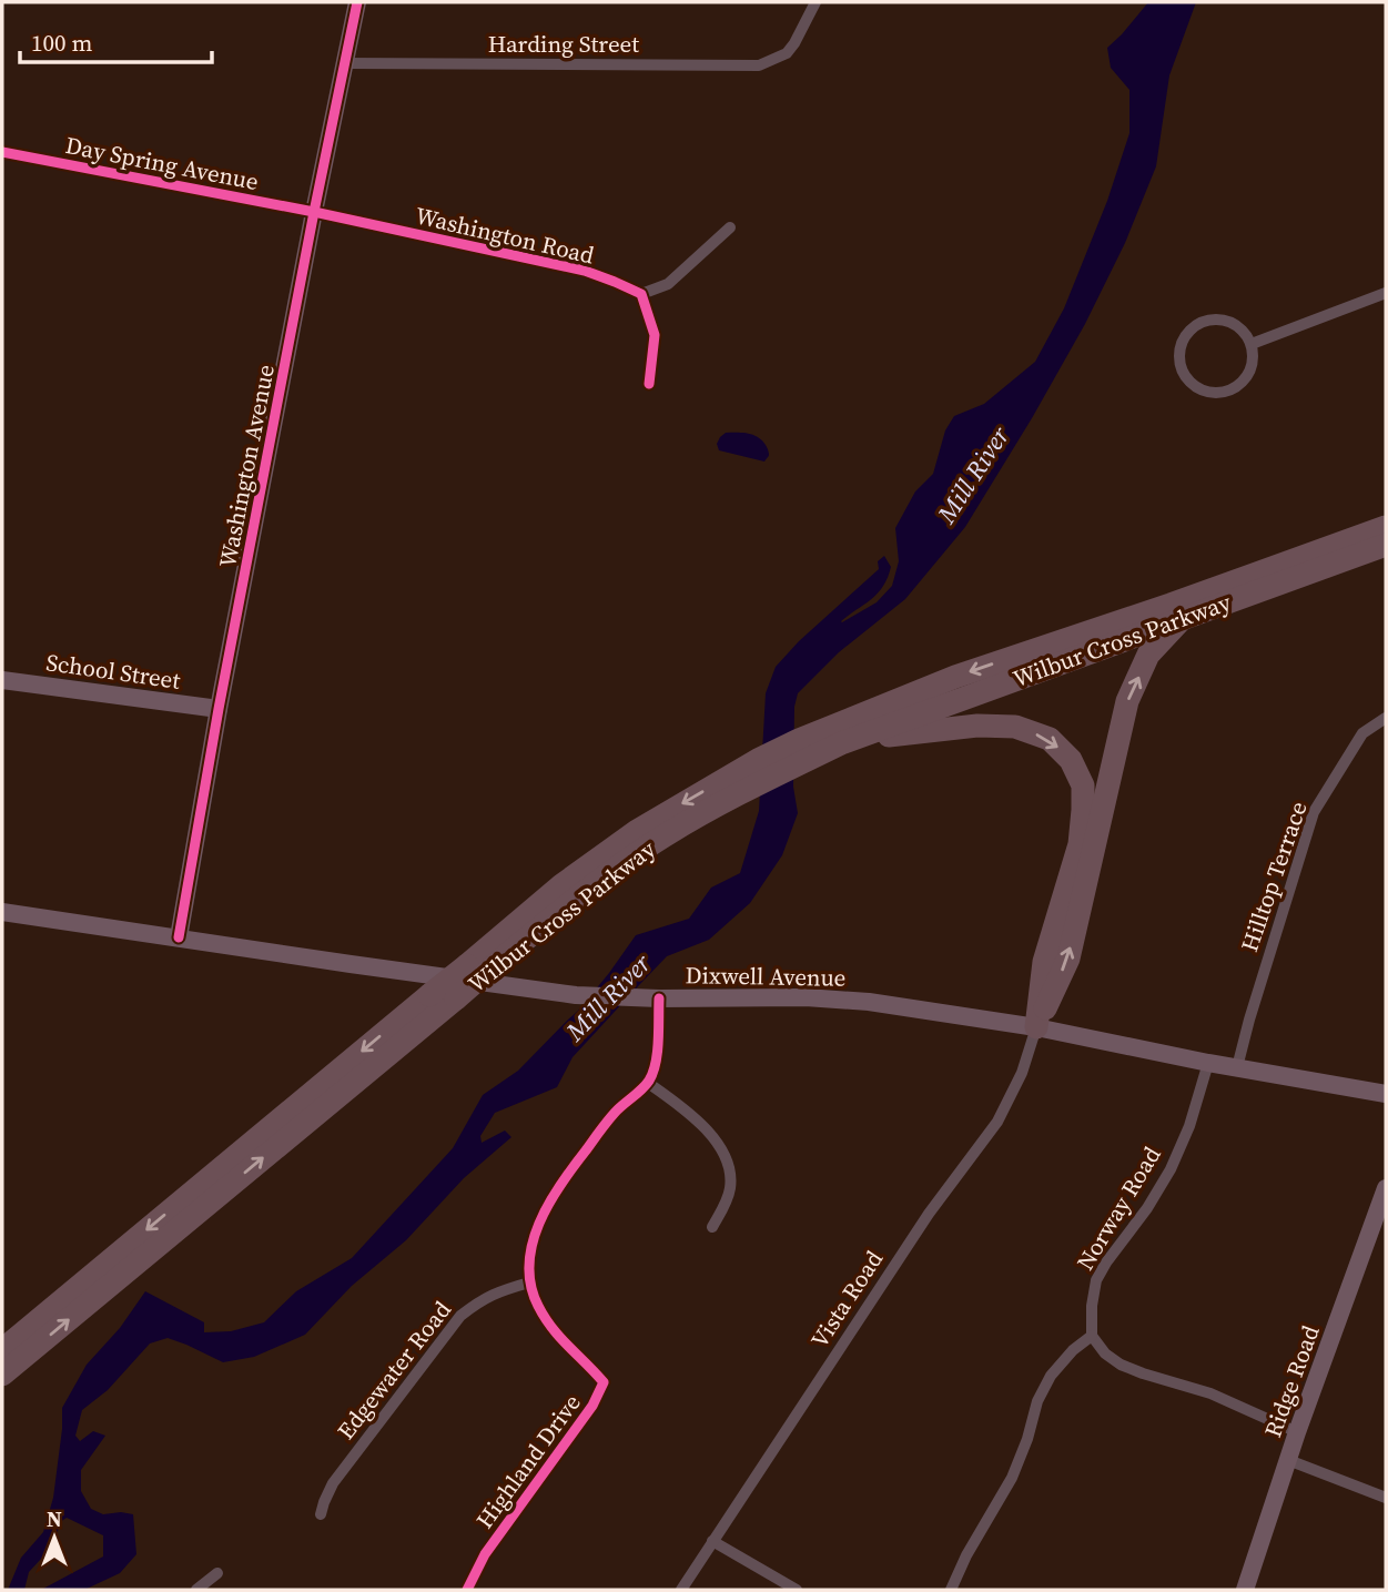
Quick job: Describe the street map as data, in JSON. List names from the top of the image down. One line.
{"streets":{"highway":["Wilbur Cross Parkway"],"main road":["Washington Avenue","School Street","Dixwell Avenue","Ridge Road"],"street":["Harding Street","Day Spring Avenue","Washington Road","Hilltop Terrace","Norway Road","Vista Road","Edgewater Road","Highland Drive"]},"crossings":[["Harding Street","Washington Avenue"],["Day Spring Avenue","Washington Road"],["Day Spring Avenue","Washington Avenue"],["Washington Road","Washington Avenue"],["Washington Avenue","School Street"],["Washington Avenue","Dixwell Avenue"],["Hilltop Terrace","Dixwell Avenue"],["Dixwell Avenue","Norway Road"],["Dixwell Avenue","Vista Road"],["Edgewater Road","Highland Drive"]],"water":["Mill River"],"scale_bar":"100 m","north":"top"}
